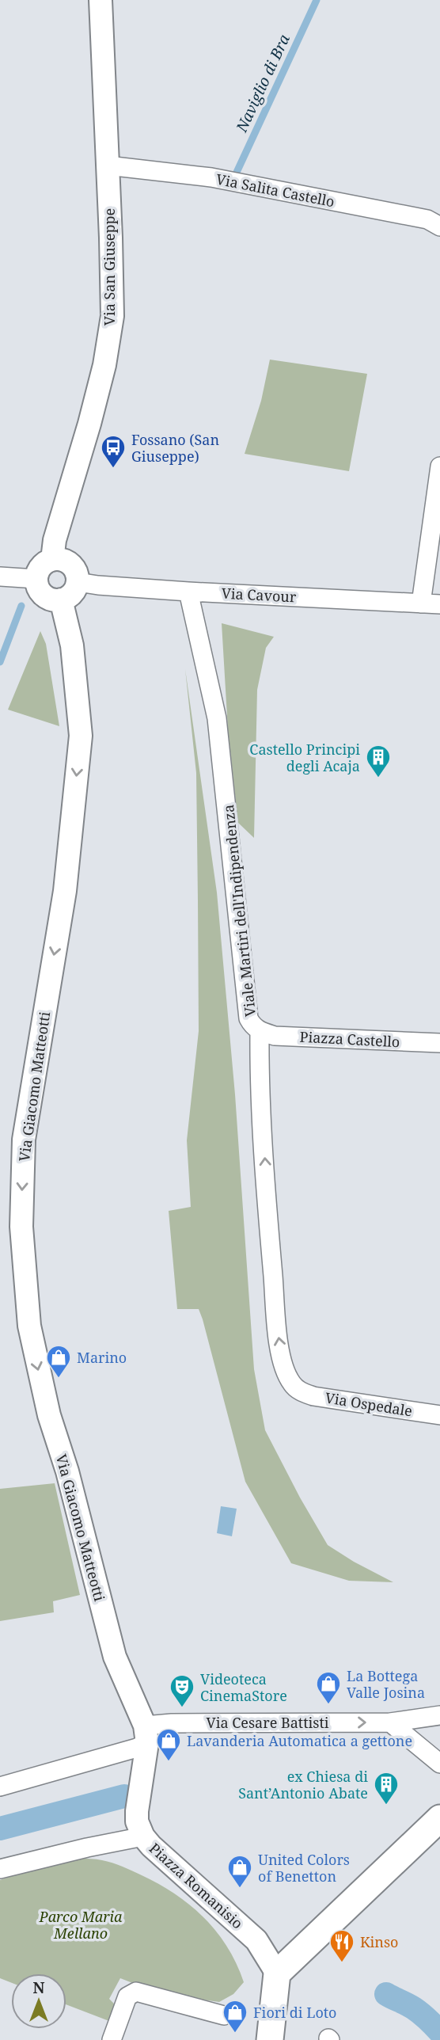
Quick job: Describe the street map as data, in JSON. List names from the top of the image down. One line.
{"streets":{"street":["Via Salita Castello","Via San Giuseppe","Via Cavour","Viale Martiri dell'Indipendenza","Piazza Castello","Via Giacomo Matteotti","Via Ospedale","Via Cesare Battisti","Piazza Romanisio"]},"crossings":[["Via Salita Castello","Via San Giuseppe"],["Via San Giuseppe","Via Cavour"],["Via San Giuseppe","Via Giacomo Matteotti"],["Via Cavour","Viale Martiri dell'Indipendenza"],["Via Cavour","Via Giacomo Matteotti"],["Viale Martiri dell'Indipendenza","Piazza Castello"],["Viale Martiri dell'Indipendenza","Via Ospedale"],["Via Giacomo Matteotti","Via Cesare Battisti"]],"one_way":["Viale Martiri dell'Indipendenza","Via Giacomo Matteotti","Via Cesare Battisti"],"water":["Naviglio di Bra"],"parks":["Parco Maria Mellano"],"places":{"bus stop":["Fossano (San Giuseppe)"],"building":["Castello Principi degli Acaja","ex Chiesa di Sant’Antonio Abate"],"shop":["Marino","La Bottega Valle Josina","Lavanderia Automatica a gettone","United Colors of Benetton","Fiori di Loto"],"theatre":["Videoteca CinemaStore"],"restaurant":["Kinso"]},"north":"top"}
